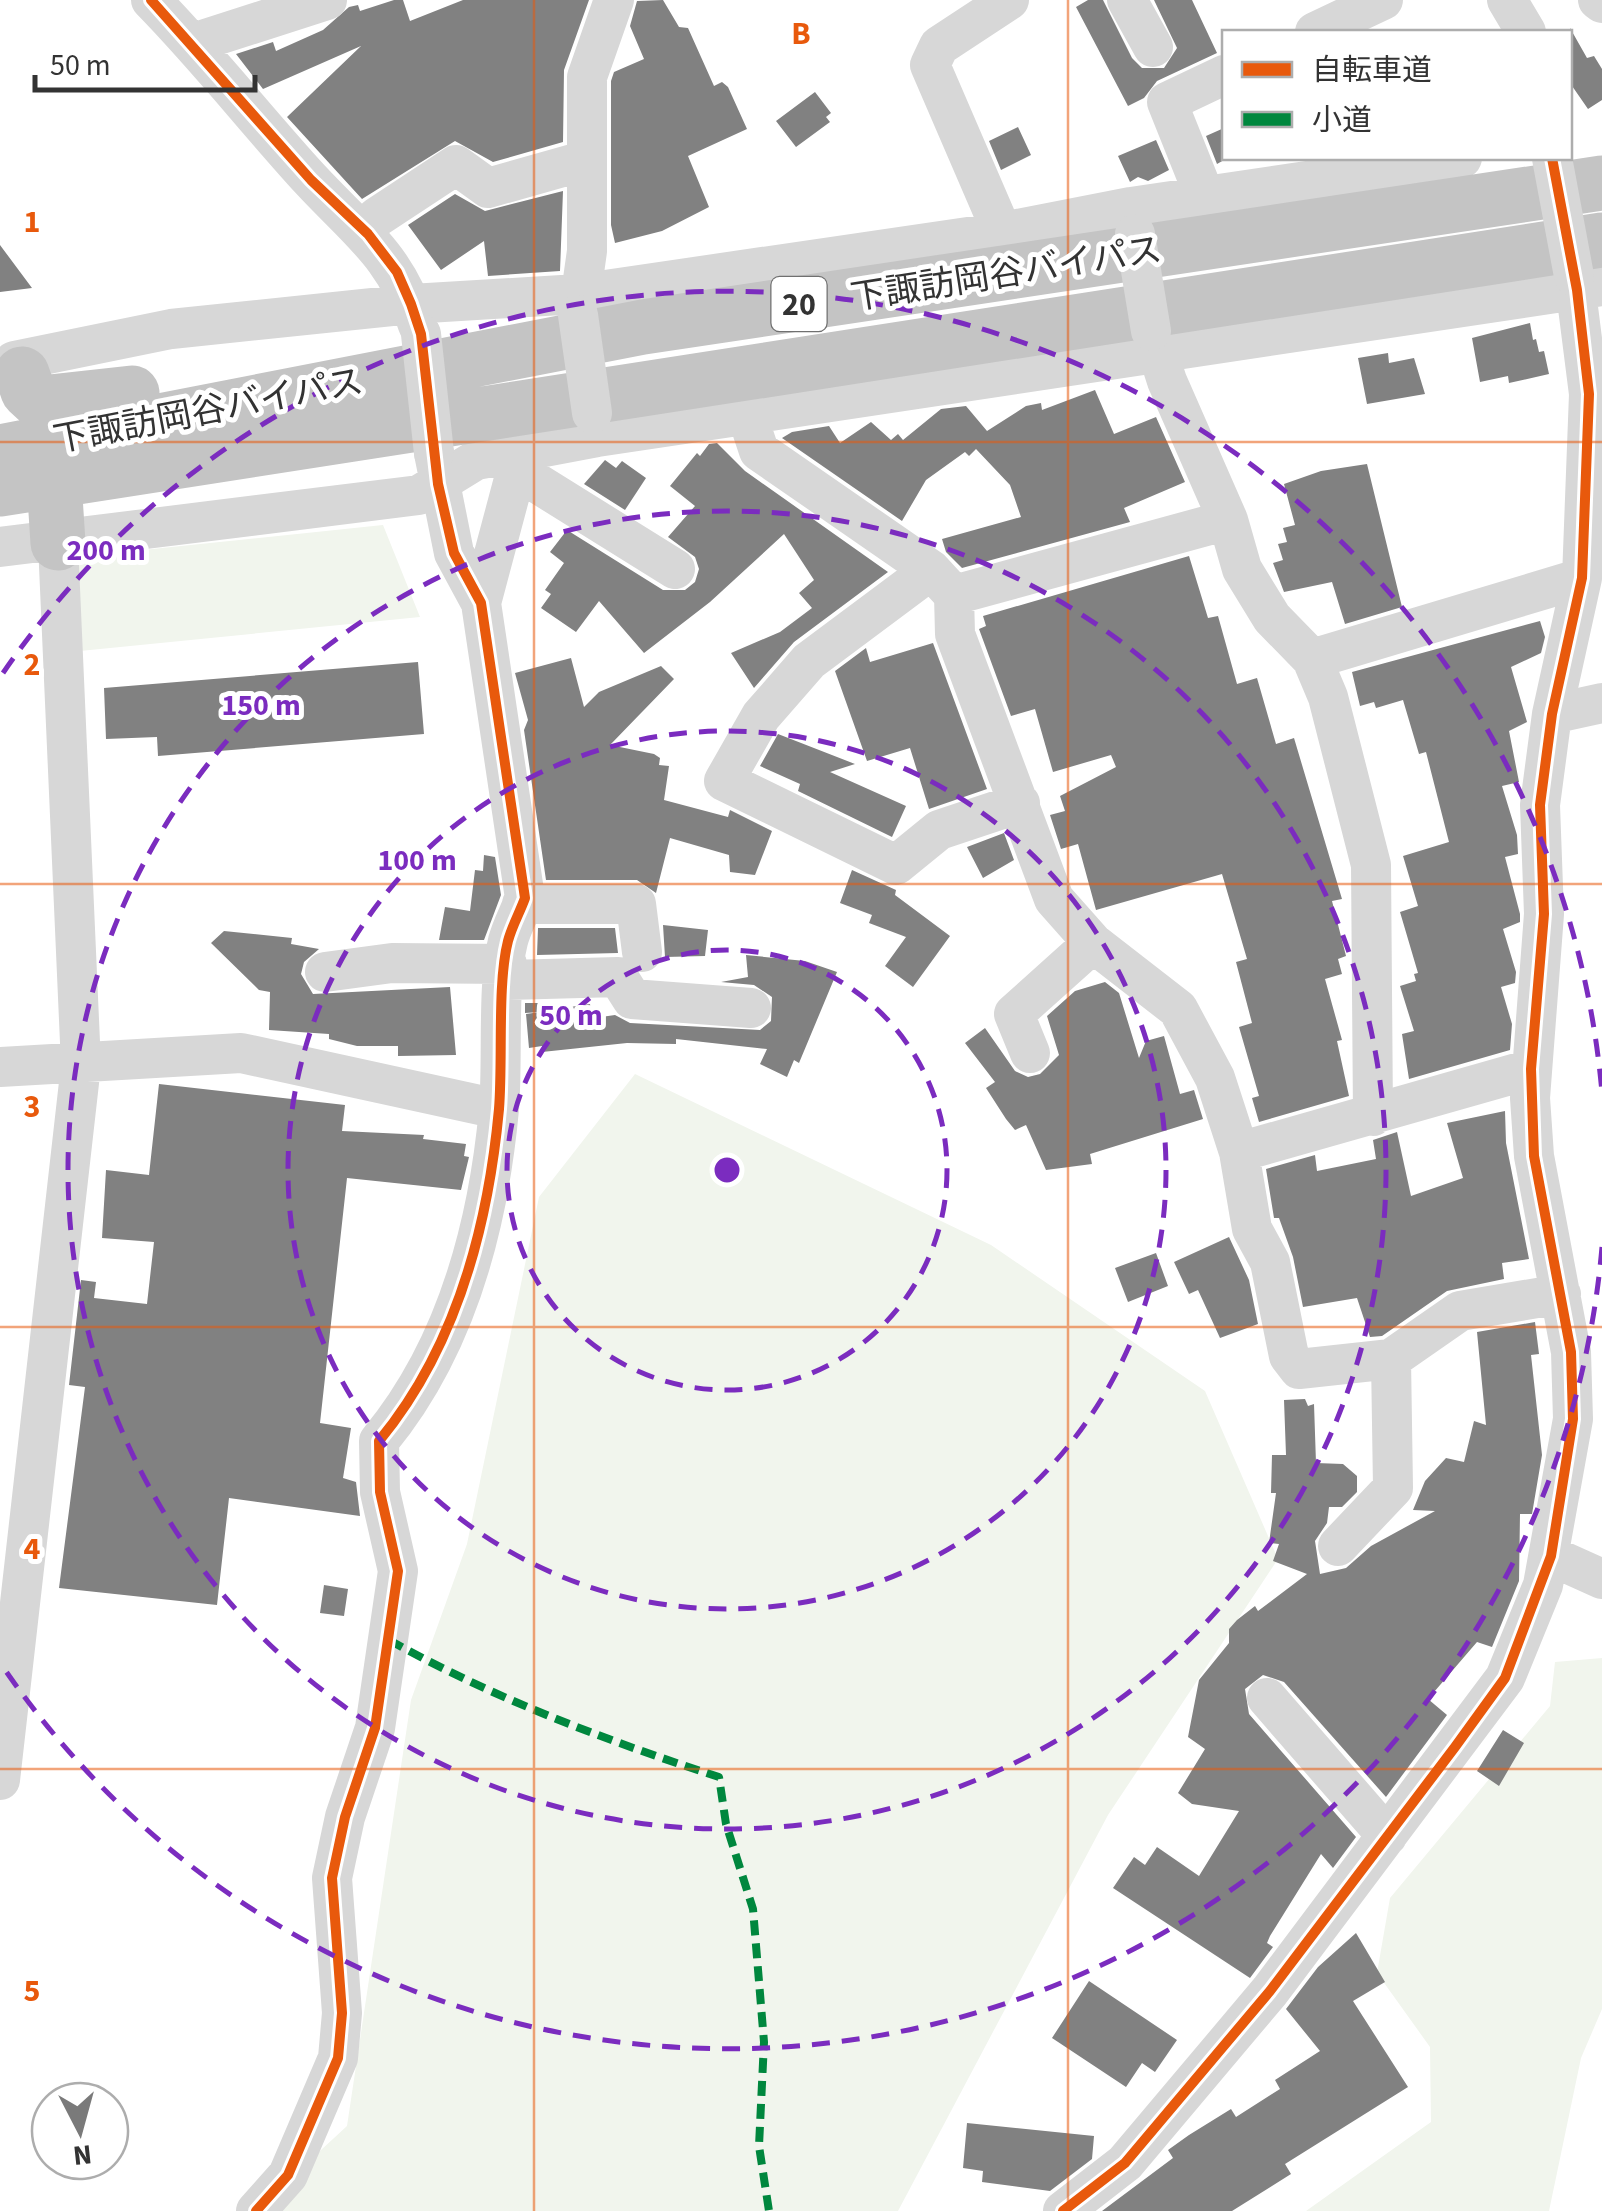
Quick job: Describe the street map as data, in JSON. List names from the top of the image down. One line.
{"streets":{"highway":["下諏訪岡谷バイパス","20"]},"legend":["自転車道","小道"],"scale_bar":"50 m","north":"bottom","grid":{"columns":["B"],"rows":["1","2","3","4","5"]},"rings":["200 m","150 m","100 m","50 m"]}
